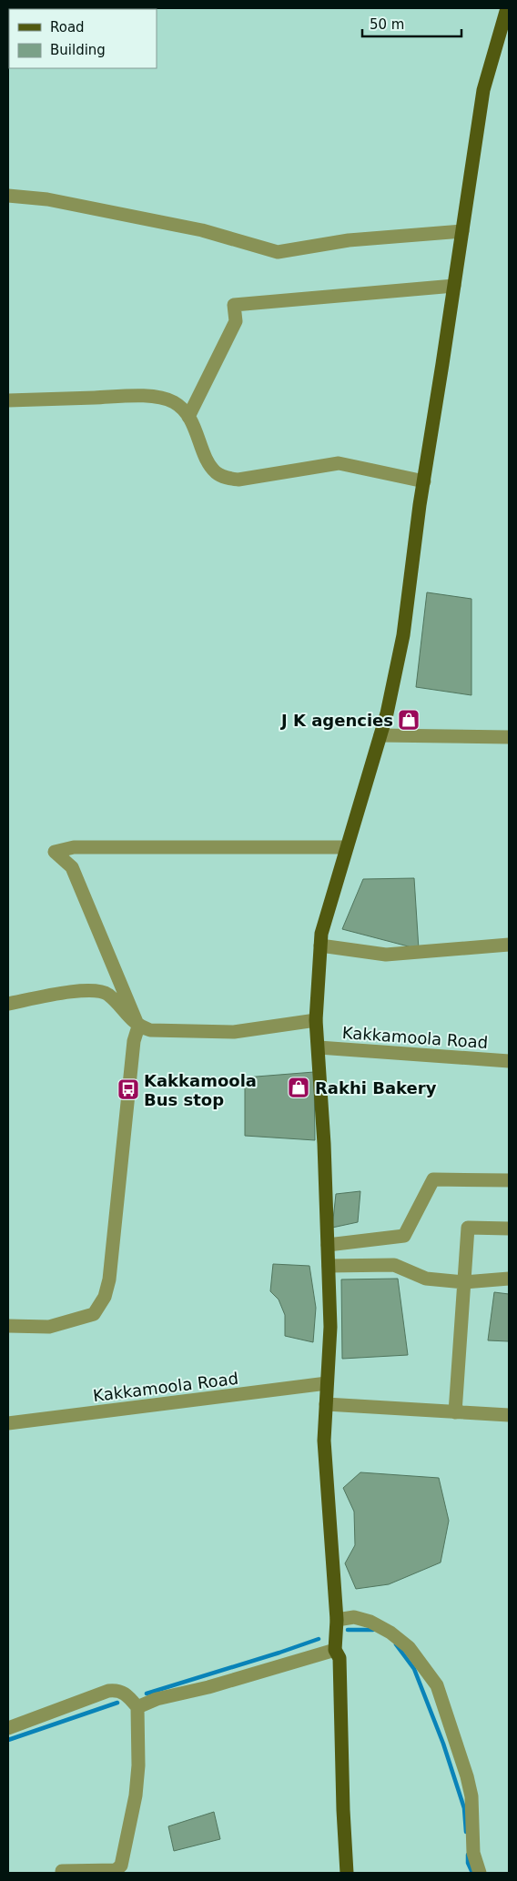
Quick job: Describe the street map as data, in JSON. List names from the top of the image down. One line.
{"streets":{"street":["Kakkamoola Road"]},"places":{"shop":["J K agencies","Rakhi Bakery"],"bus stop":["Kakkamoola Bus stop"]},"legend":["Road","Building"],"scale_bar":"50 m"}
